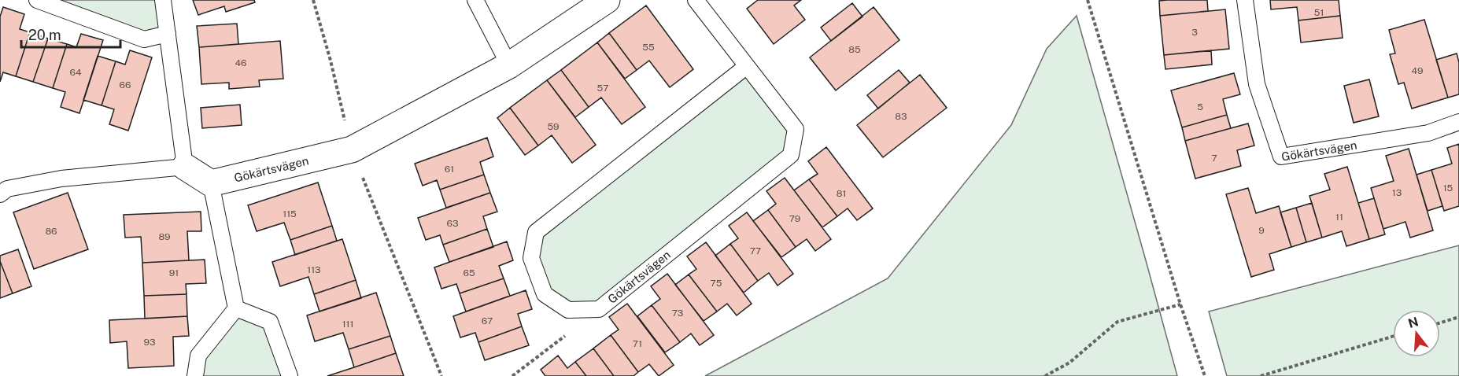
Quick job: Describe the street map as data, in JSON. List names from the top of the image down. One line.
{"streets":{"street":["Gökärtsvägen"]},"house_numbers":["51","3","55","85","46","49","64","66","57","5","83","59","7","61","15","13","81","115","11","79","63","9","86","89","77","113","91","65","75","73","67","111","93","71"],"scale_bar":"20 m","north":"top"}
